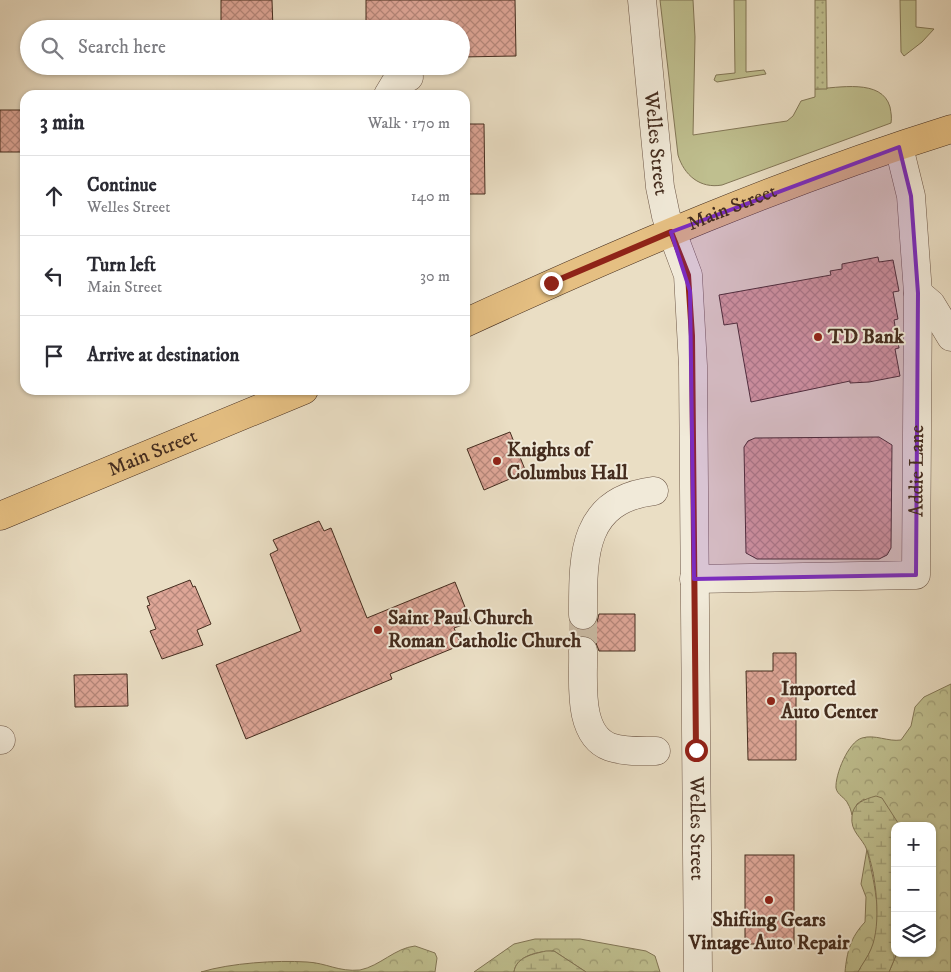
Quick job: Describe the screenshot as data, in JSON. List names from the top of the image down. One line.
{"streets":{"main road":["Main Street"],"street":["Welles Street","Addie Lane"]},"crossings":[["Welles Street","Main Street"],["Welles Street","Addie Lane"],["Main Street","Addie Lane"]],"places":["TD Bank","Knights of Columbus Hall","Saint Paul Church Roman Catholic Church","Imported Auto Center","Shifting Gears Vintage Auto Repair"],"page":{"search":"Search here","heading":["3 min","Walk · 170 m"],"list":[["Continue","Welles Street","140 m"],["Turn left","Main Street","30 m"],"Arrive at destination"],"map_buttons":["+","−"]}}
